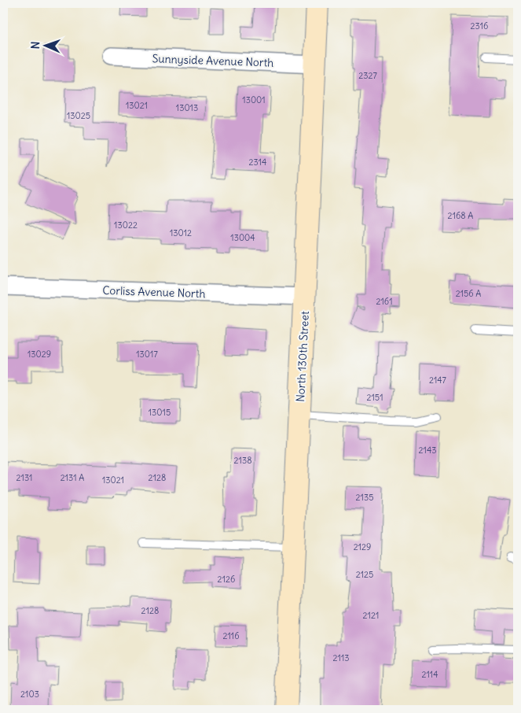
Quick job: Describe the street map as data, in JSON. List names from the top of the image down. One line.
{"streets":{"main road":["North 130th Street"],"street":["Sunnyside Avenue North","Corliss Avenue North"]},"crossings":[["Sunnyside Avenue North","North 130th Street"],["Corliss Avenue North","North 130th Street"]],"house_numbers":["2316","2327","13001","13021","13013","13025","2314","2168 A","13022","13012","13004","2156 A","2161","13029","13017","2147","2151","13015","2143","2138","2131","2131 A","2128","13021","2135","2129","2125","2126","2128","2121","2116","2113","2114","2103"],"north":"left"}
